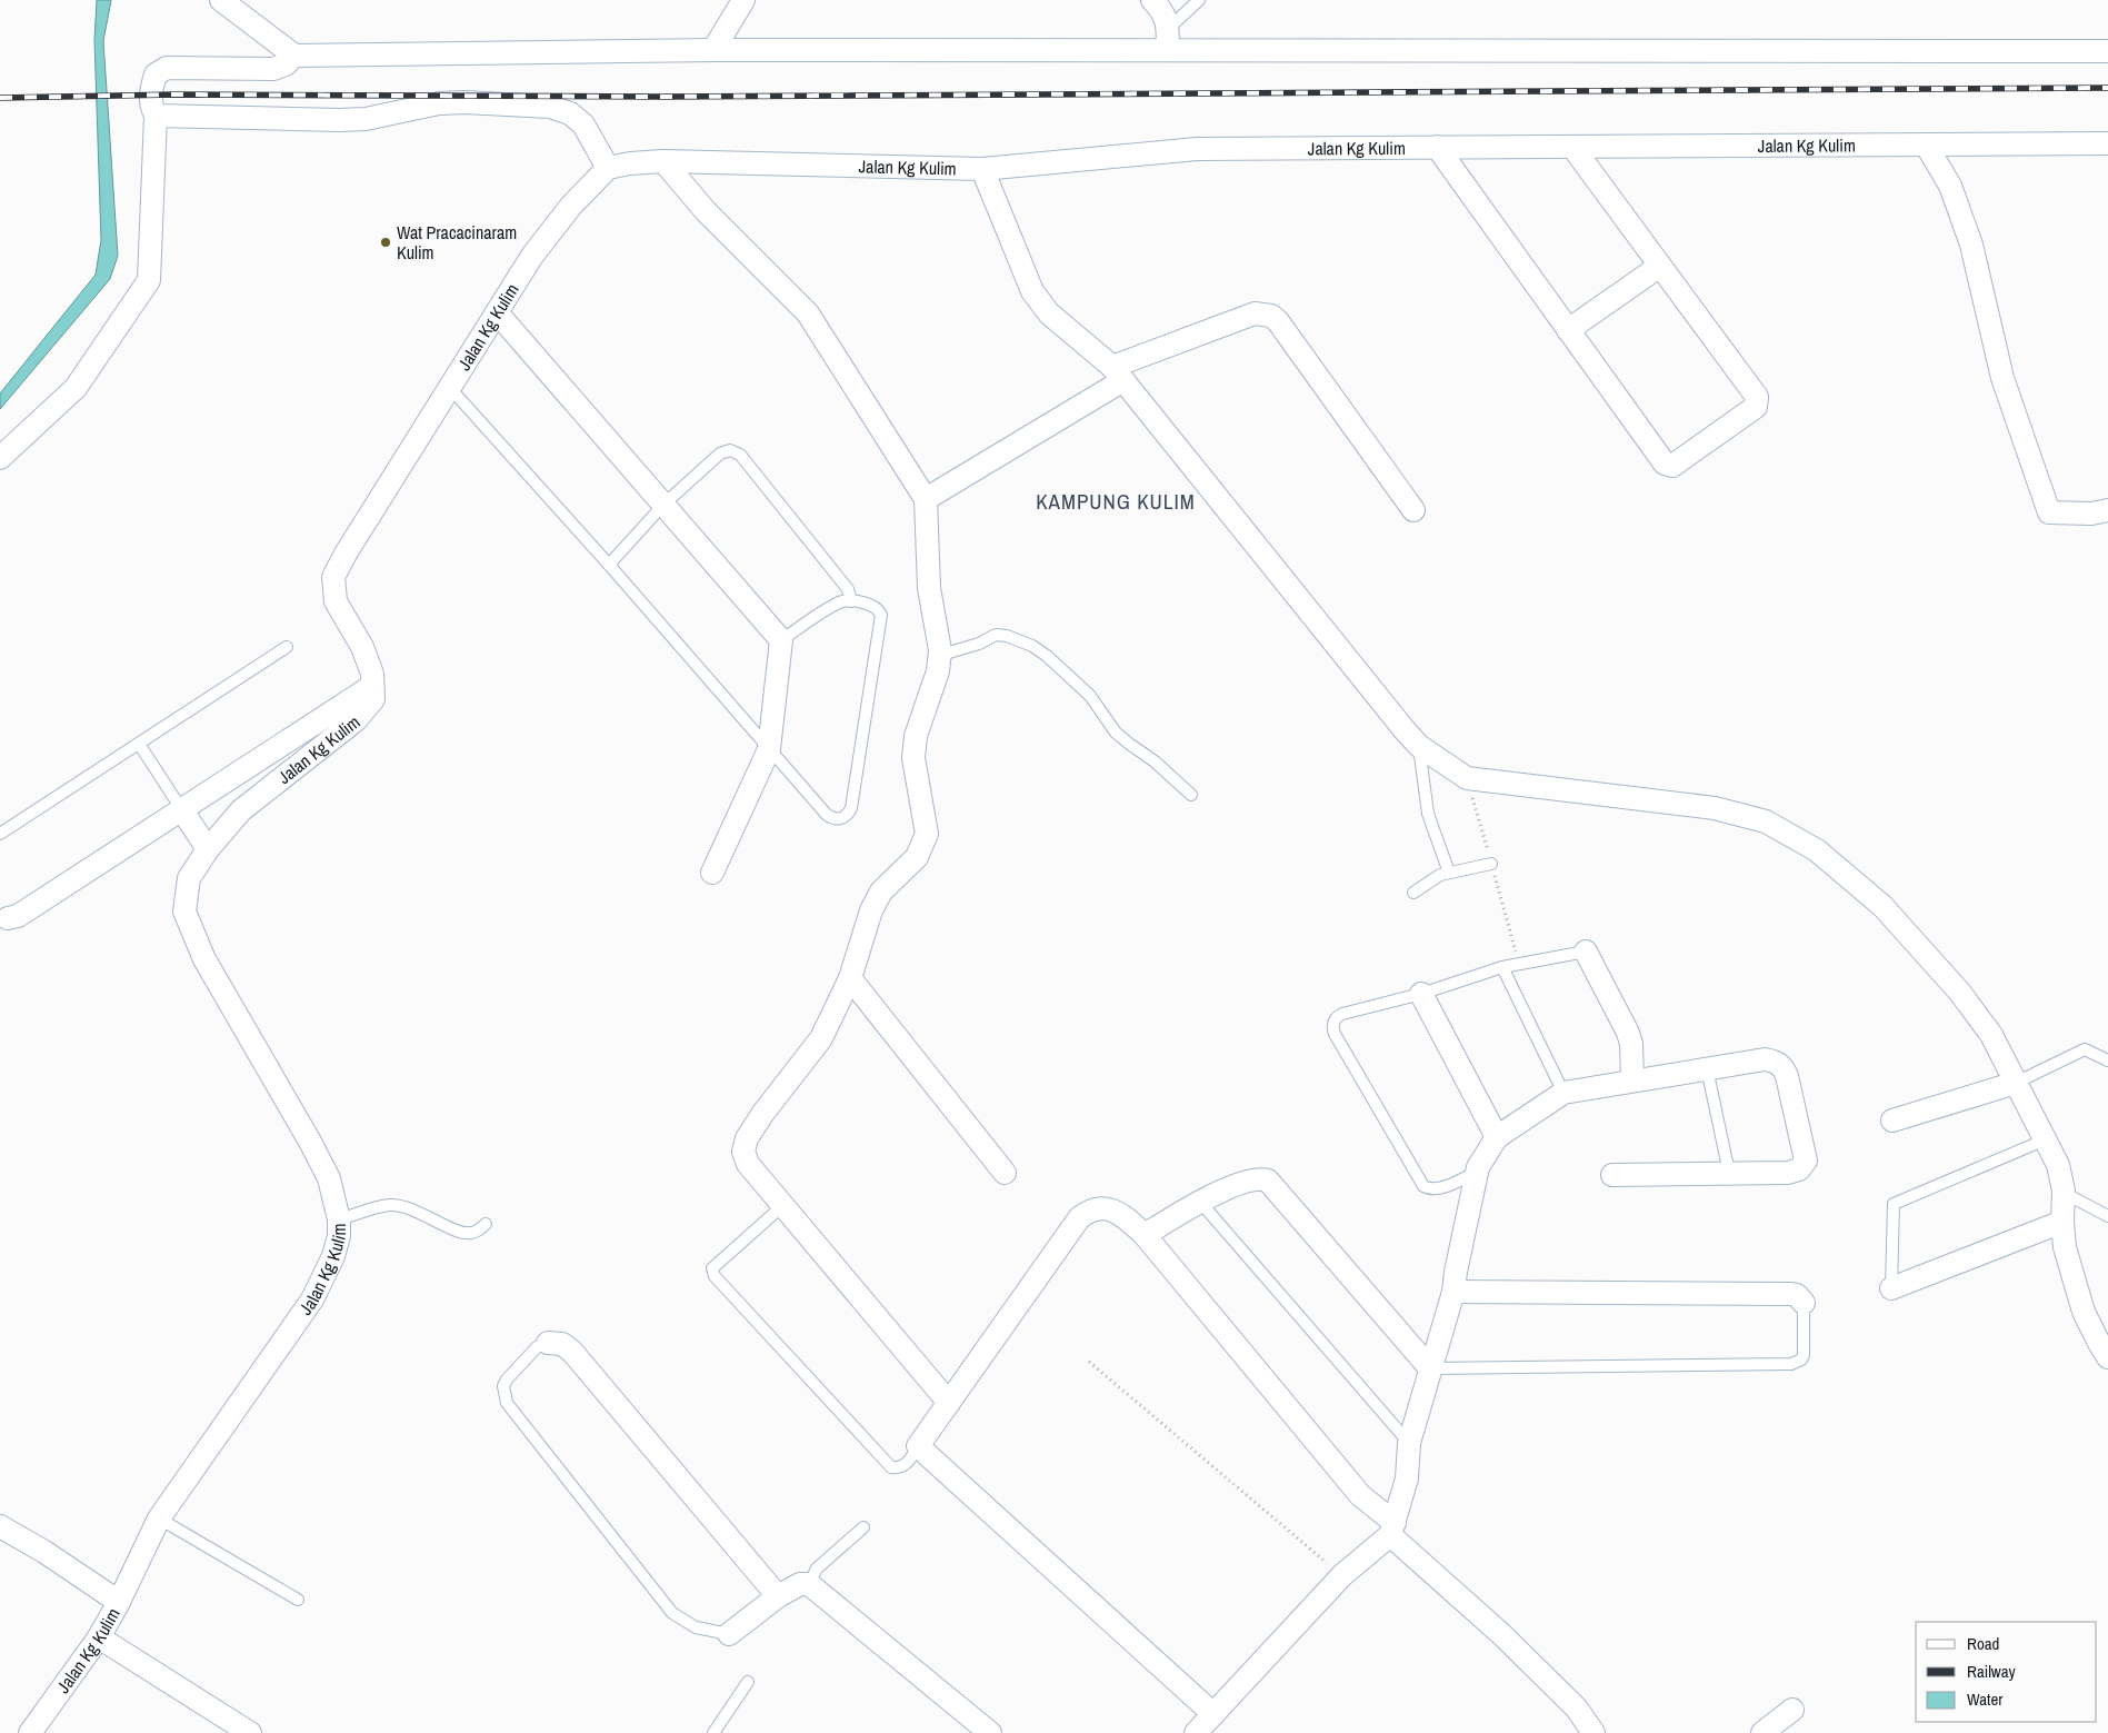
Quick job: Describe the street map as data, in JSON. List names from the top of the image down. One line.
{"streets":{"street":["Jalan Kg Kulim"]},"districts":["KAMPUNG KULIM"],"places":["Wat Pracacinaram Kulim"],"legend":["Road","Railway","Water"]}
